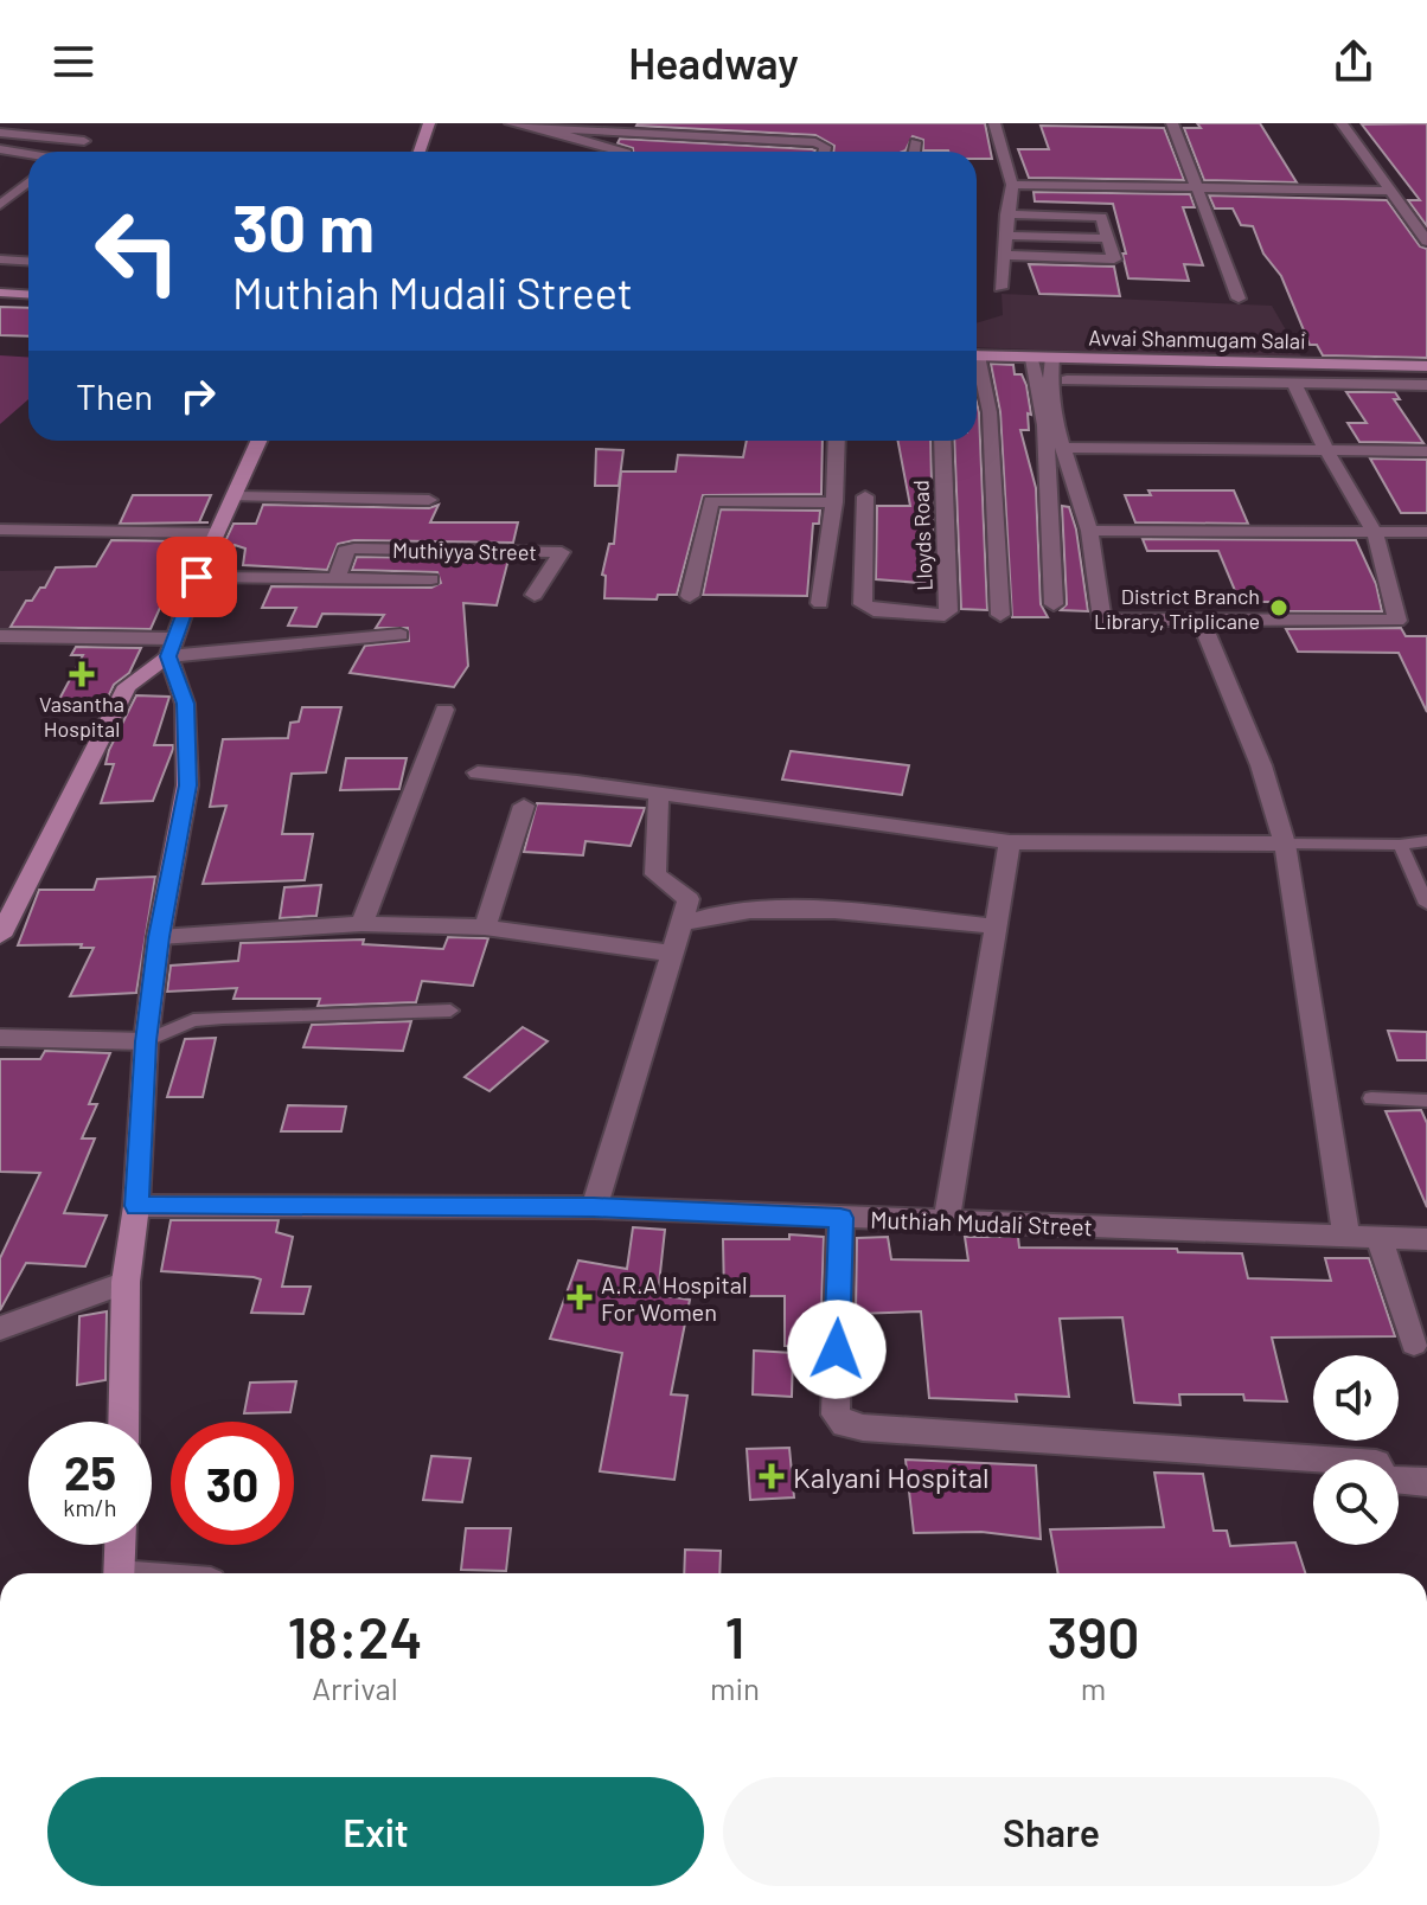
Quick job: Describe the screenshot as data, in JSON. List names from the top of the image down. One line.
{"streets":{"main road":["Avvai Shanmugam Salai"],"street":["Lloyds Road","Muthiyya Street","Muthiah Mudali Street"]},"places":{"other":["District Branch Library, Triplicane"],"health":["Vasantha Hospital","A.R.A Hospital For Women","Kalyani Hospital"]},"page":{"header":"Headway","turn":["30 m","Muthiah Mudali Street"],"then":"Then","speed":"25 km/h","limit":"30","eta":["18:24","Arrival","1","min","390","m"],"buttons":["Exit","Share"]}}
